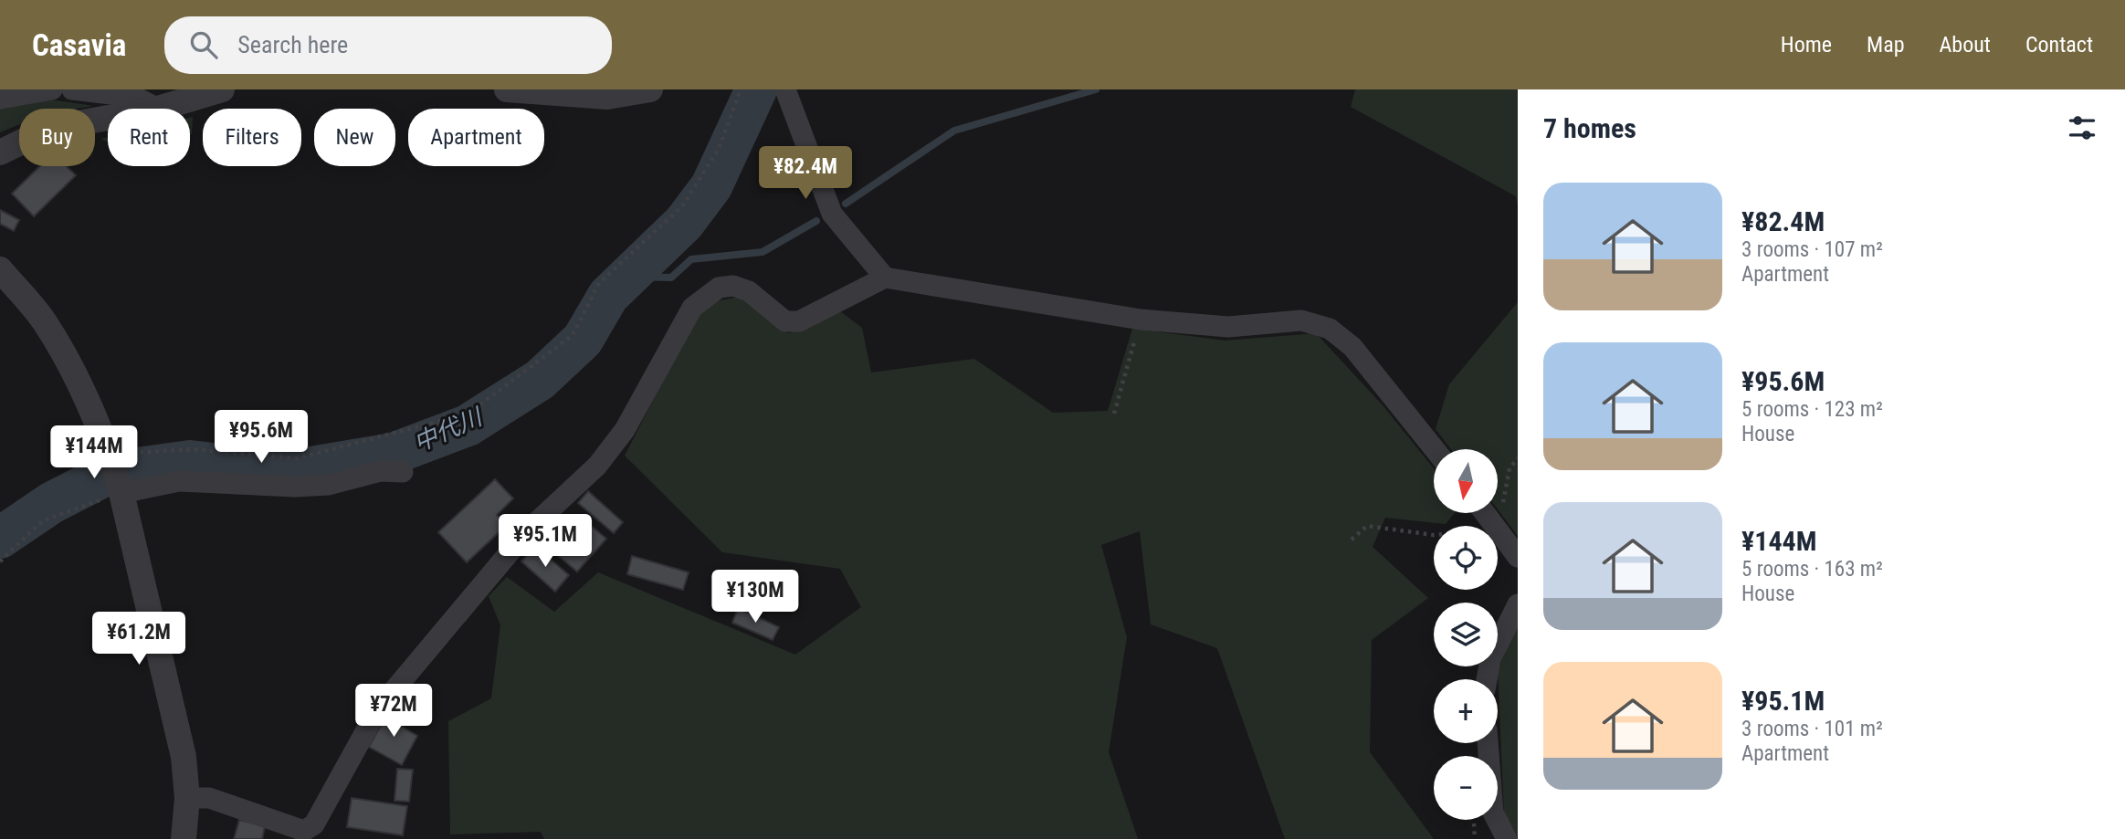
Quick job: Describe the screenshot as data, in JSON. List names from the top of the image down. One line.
{"water":["中代川"],"north":"bottom","page":{"header":"Casavia","search":"Search here","nav":["Home","Map","About","Contact"],"heading":"7 homes","chip":["Buy","Rent","Filters","New","Apartment"],"price":["¥82.4M","¥95.6M","¥144M","¥95.1M","¥130M","¥61.2M","¥72M"],"list":[{"name":"¥82.4M","note":"3 rooms · 107 m² · Apartment"},{"name":"¥95.6M","note":"5 rooms · 123 m² · House"},{"name":"¥144M","note":"5 rooms · 163 m² · House"},{"name":"¥95.1M","note":"3 rooms · 101 m² · Apartment"}],"map_buttons":["+","−"]}}
